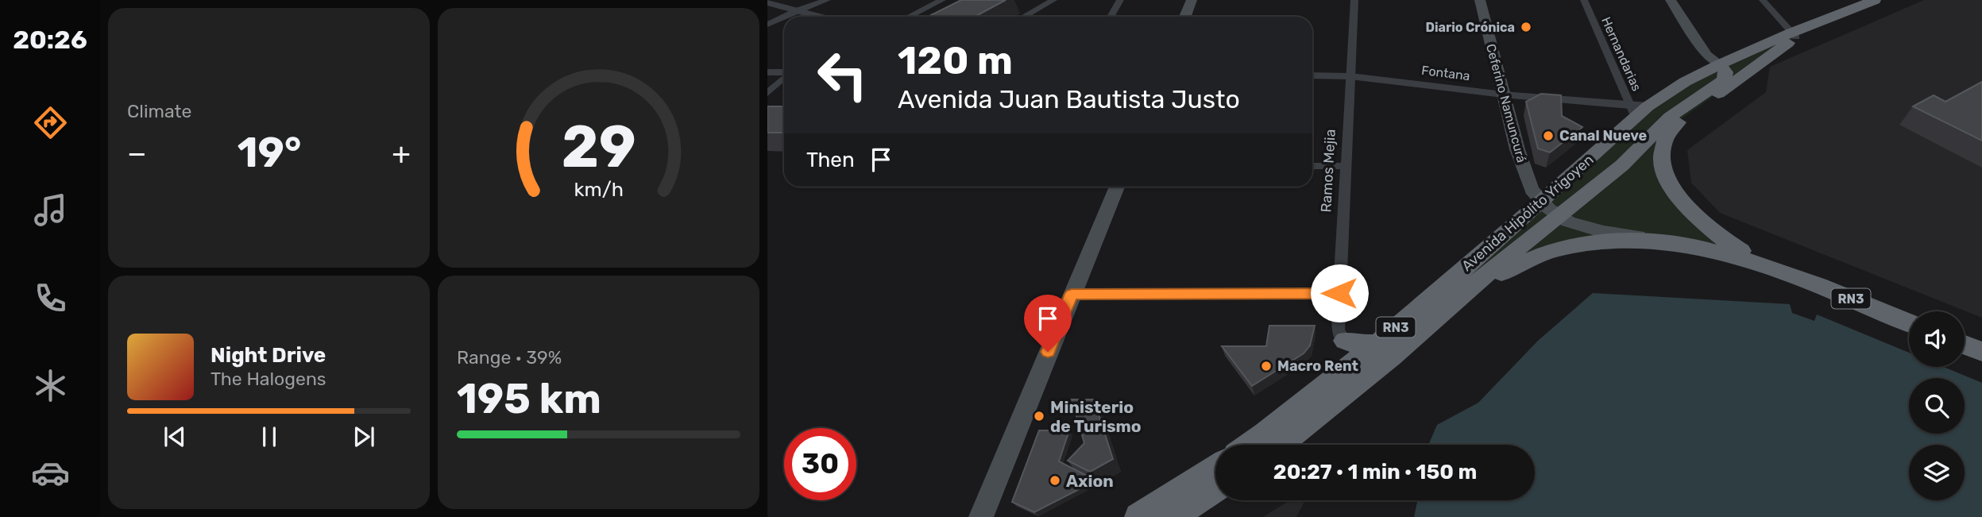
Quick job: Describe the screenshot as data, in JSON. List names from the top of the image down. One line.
{"streets":{"highway":["Avenida Hipólito Yrigoyen","RN3"],"main road":["Ceferino Namuncurá"],"street":["Hernandarias","Fontana","Ramos Mejia"]},"crossings":[["Hernandarias","Fontana"],["Hernandarias","Avenida Hipólito Yrigoyen"],["Fontana","Ceferino Namuncurá"],["Fontana","Ramos Mejia"],["Fontana","Avenida Hipólito Yrigoyen"],["Ceferino Namuncurá","Avenida Hipólito Yrigoyen"]],"places":["Diario Crónica","Canal Nueve","Macro Rent","Ministerio de Turismo","Axion"],"page":{"tabs":"20:26","tile":["Climate",["Range · 39%","195 km"]],"turn":["120 m","Avenida Juan Bautista Justo"],"heat":["−","19°","+"],"then":"Then","song":["Night Drive","The Halogens"],"limit":"30","trip":"20:27 · 1 min · 150 m","gauge":["29","km/h"]}}
